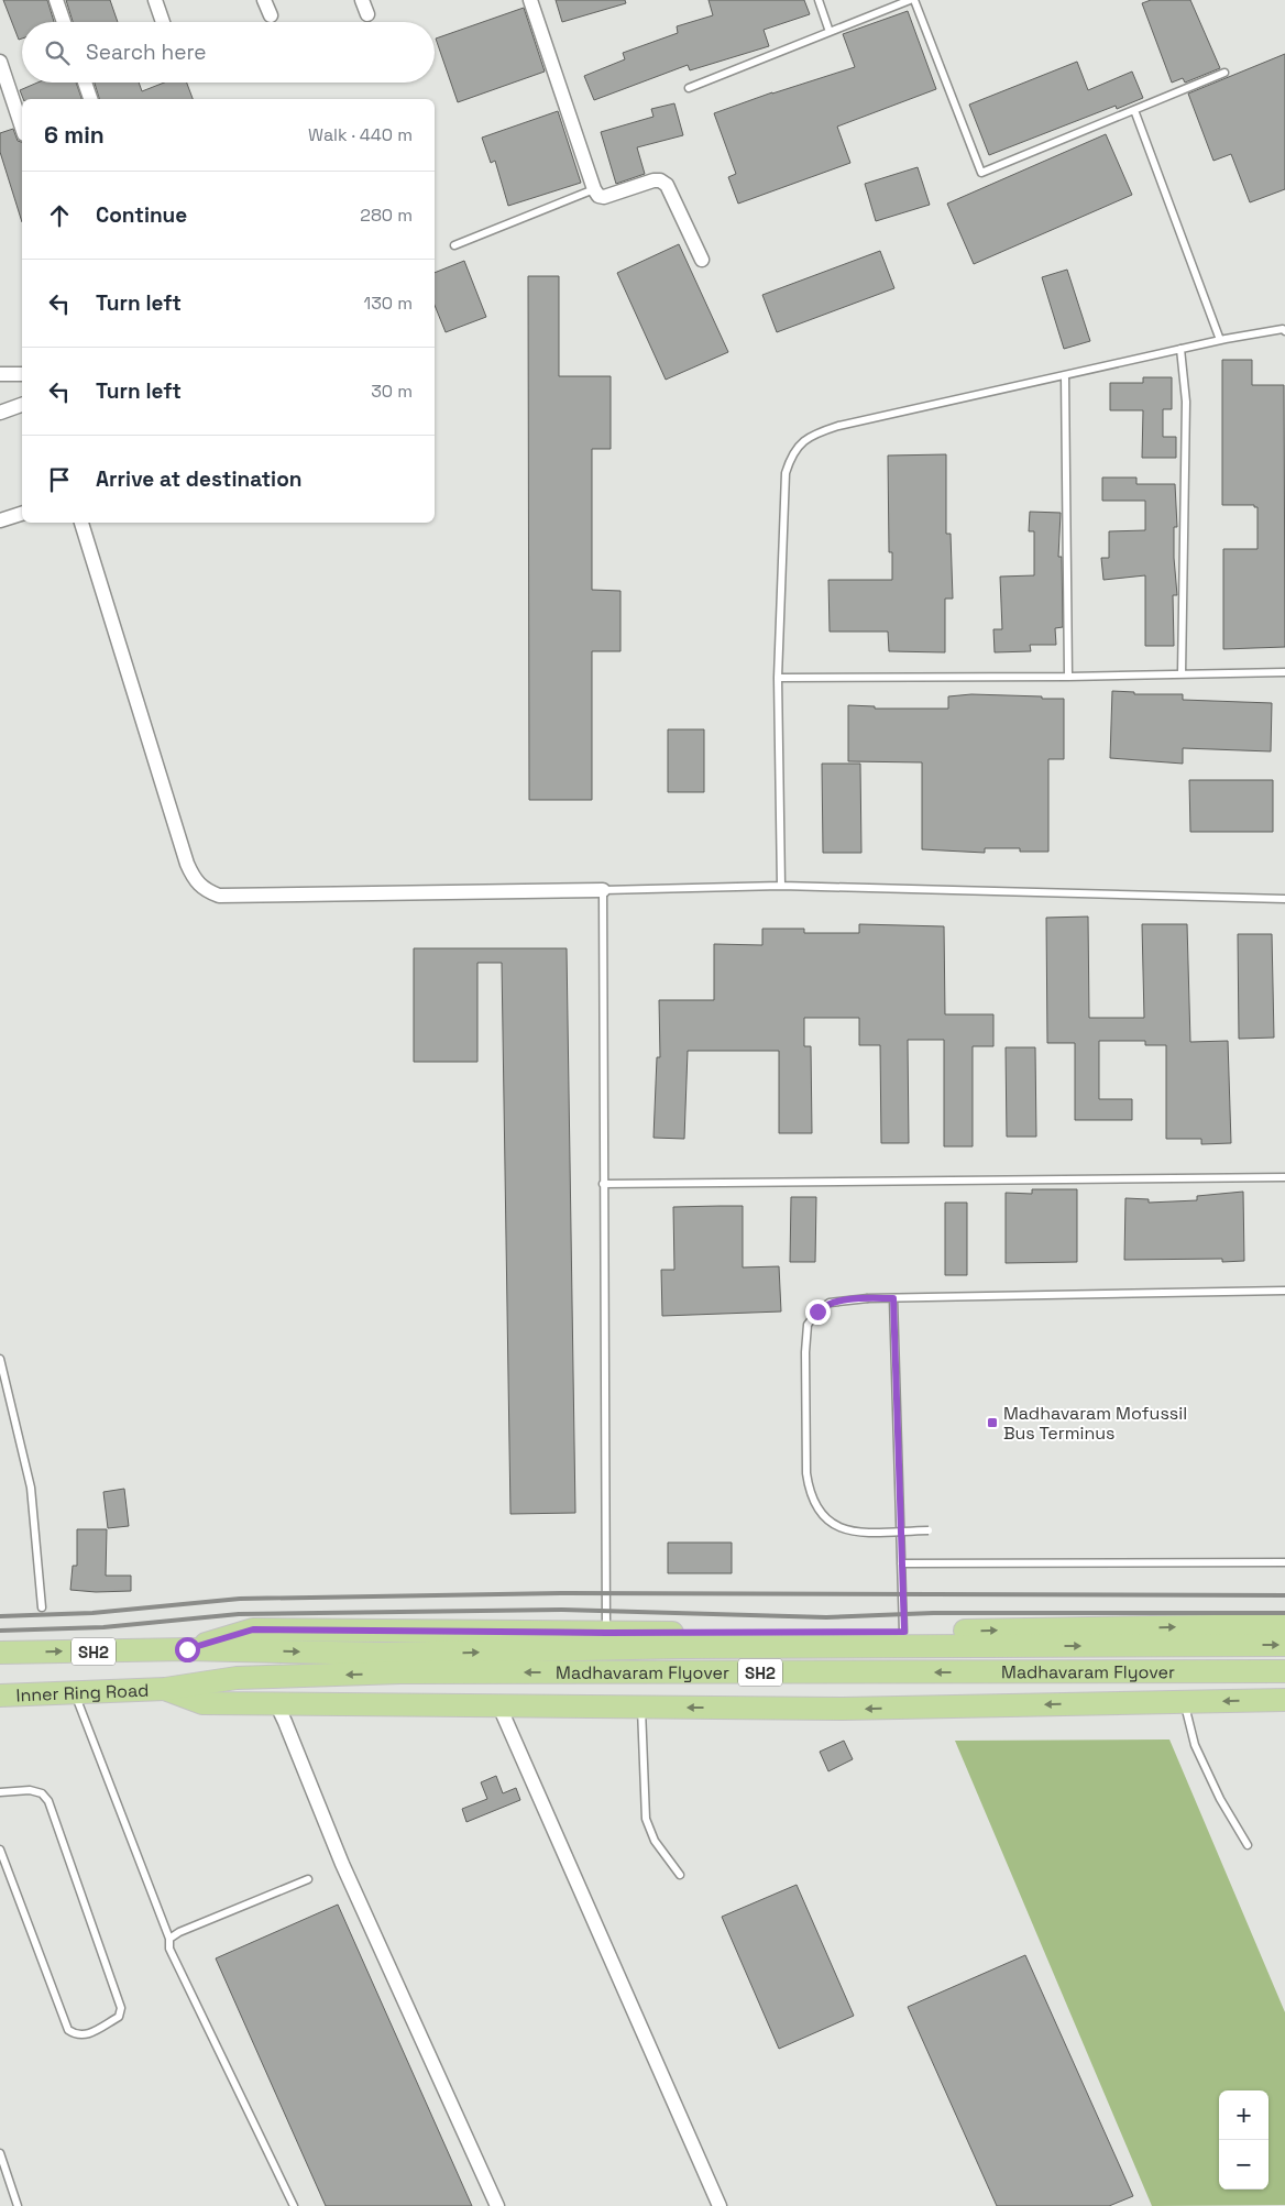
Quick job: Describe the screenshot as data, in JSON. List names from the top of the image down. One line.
{"streets":{"main road":["SH2","Madhavaram Flyover","Inner Ring Road"]},"crossings":[["SH2","Madhavaram Flyover"],["Madhavaram Flyover","Inner Ring Road"]],"places":{"transit":["Madhavaram Mofussil Bus Terminus"]},"page":{"search":"Search here","heading":["6 min","Walk · 440 m"],"list":[["Continue","280 m"],["Turn left","130 m"],["Turn left","30 m"],"Arrive at destination"],"map_buttons":["+","−"]}}
